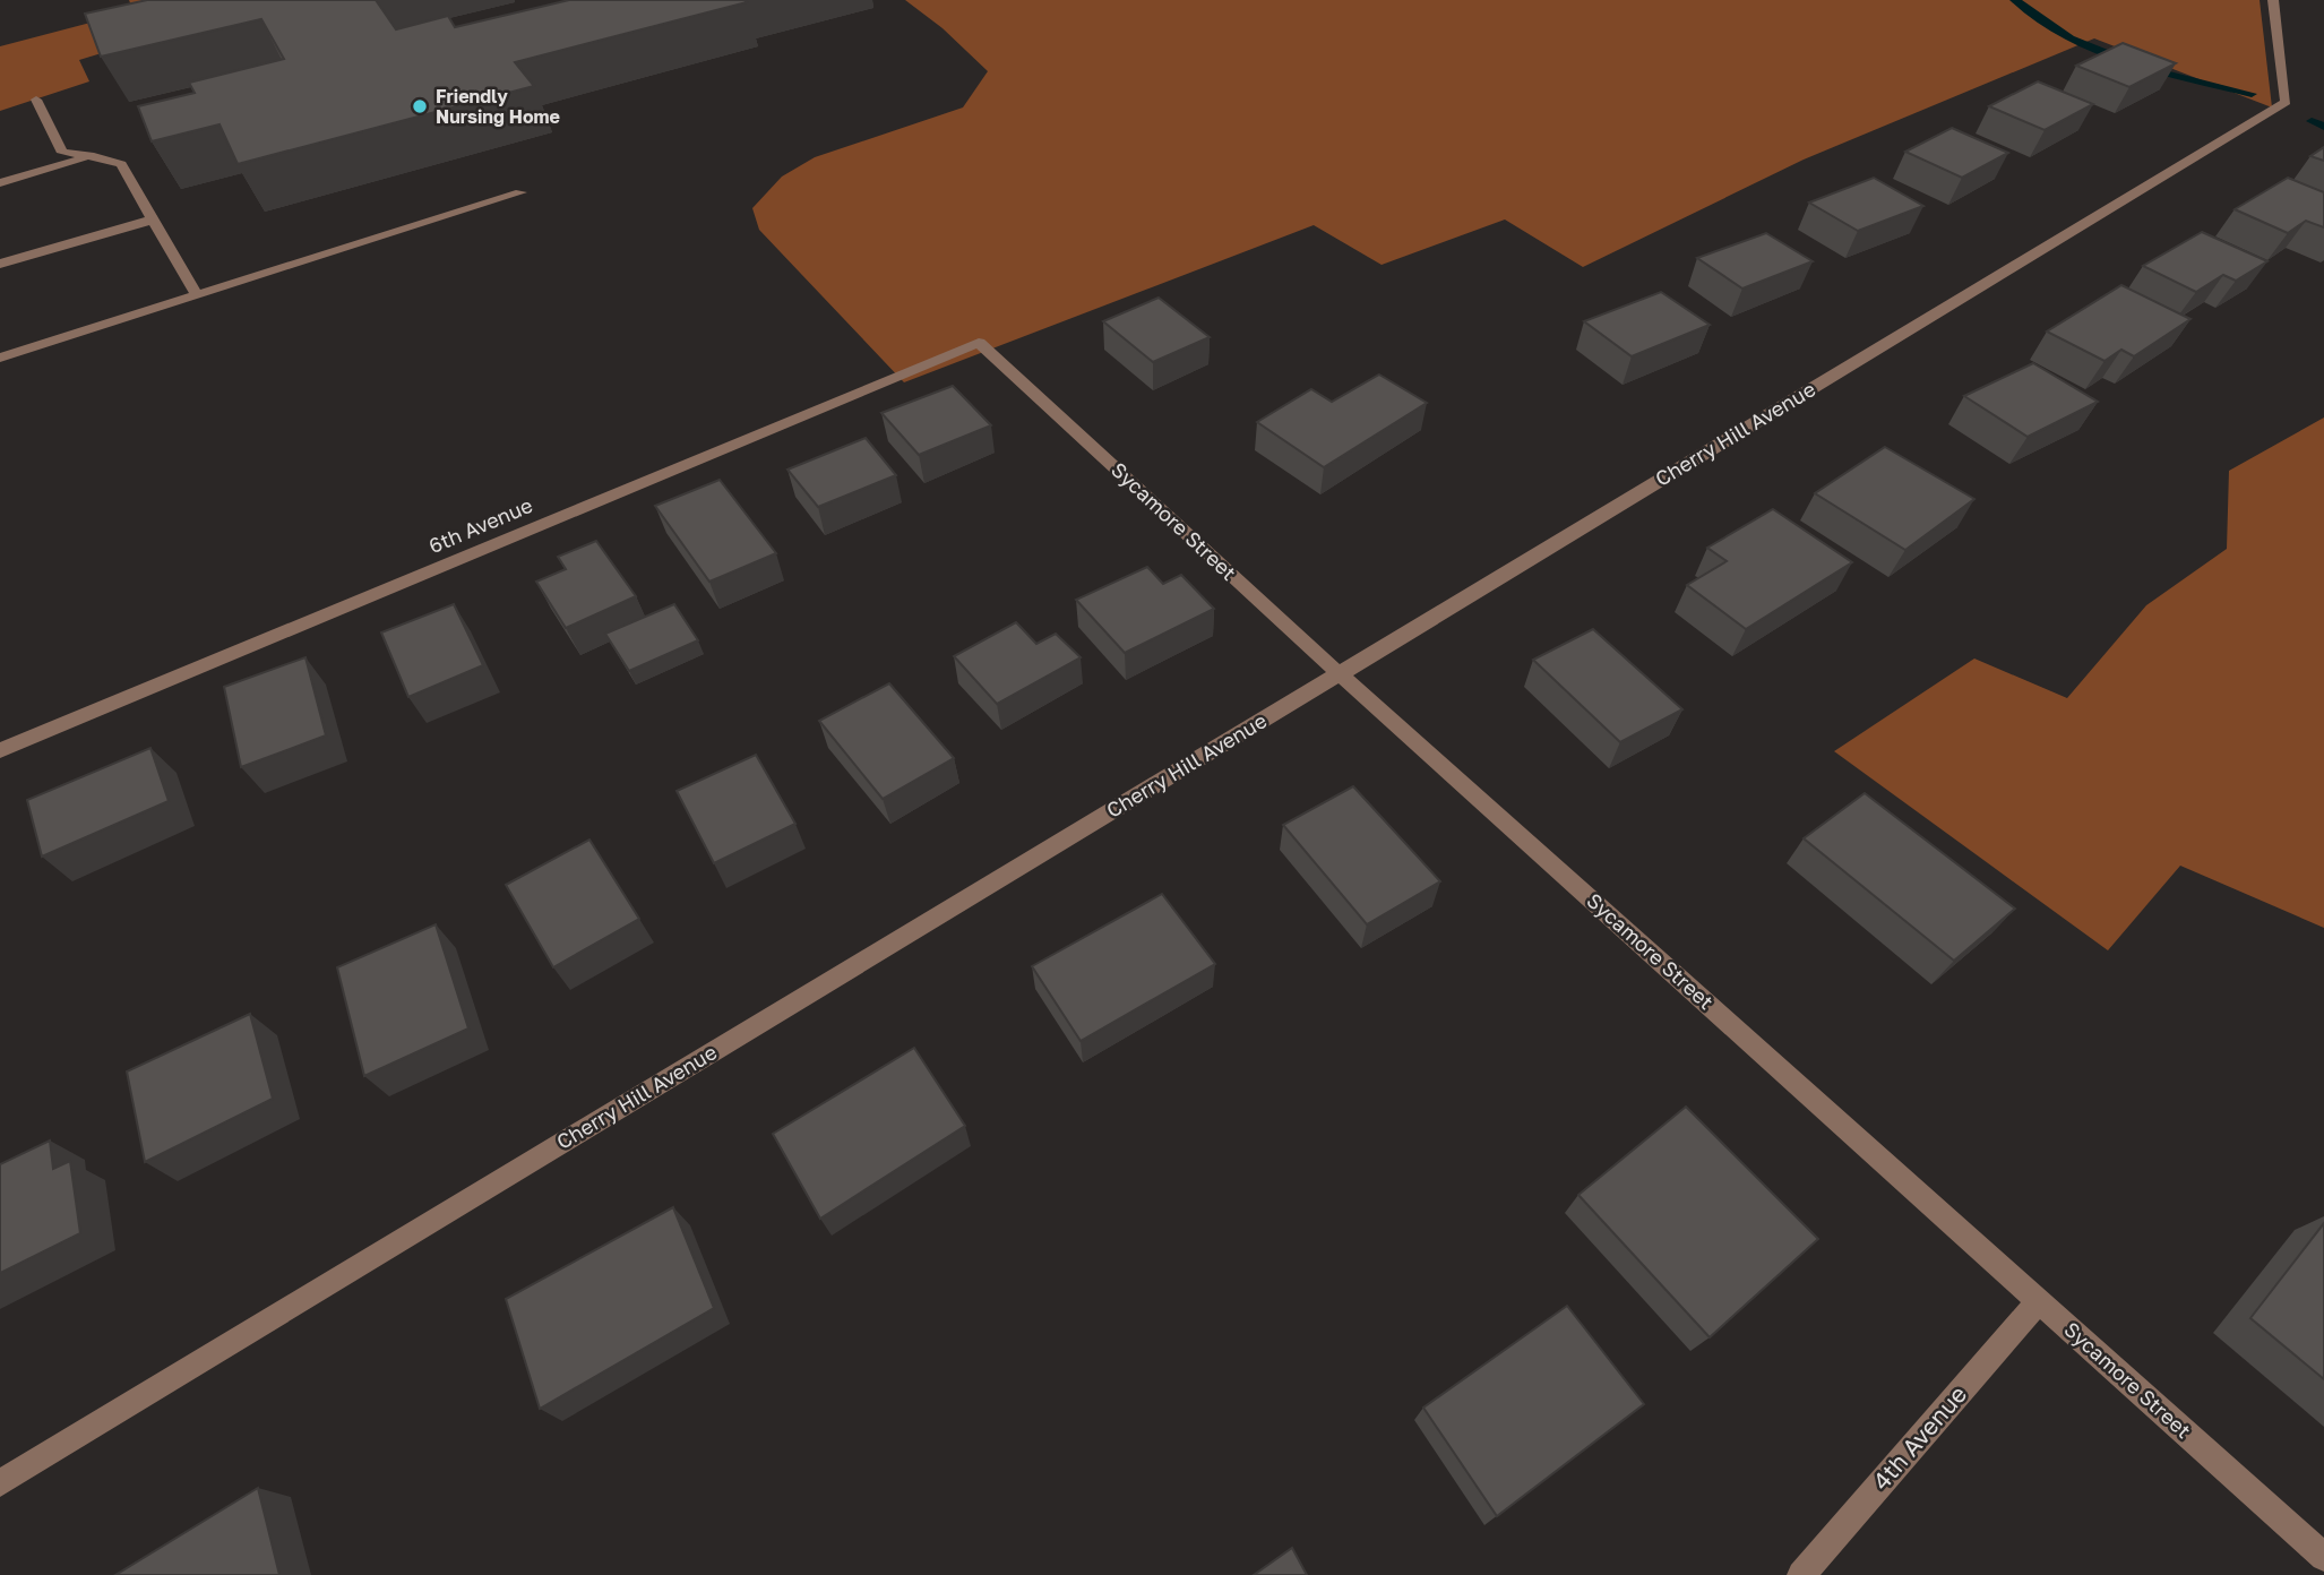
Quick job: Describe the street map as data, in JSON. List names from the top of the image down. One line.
{"streets":{"street":["Cherry Hill Avenue","Sycamore Street","6th Avenue","4th Avenue"]},"crossings":[["Cherry Hill Avenue","Sycamore Street"],["Sycamore Street","6th Avenue"],["Sycamore Street","4th Avenue"]],"places":["Friendly Nursing Home"]}
